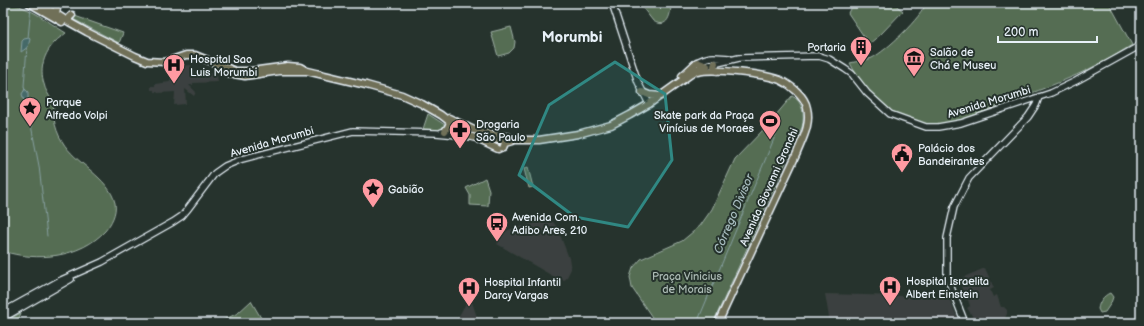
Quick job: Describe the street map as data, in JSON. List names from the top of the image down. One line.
{"streets":{"main road":["Avenida Morumbi","Avenida Giovanni Gronchi"]},"crossings":[["Avenida Morumbi","Avenida Giovanni Gronchi"]],"districts":["Morumbi"],"water":["Córrego Divisor"],"parks":["Praça Vinicius de Morais"],"places":{"building":["Portaria"],"museum":["Salão de Chá e Museu"],"hospital":["Hospital Sao Luis Morumbi","Hospital Israelita Albert Einstein","Hospital Infantil Darcy Vargas"],"place":["Parque Alfredo Volpi","Gabião"],"sports":["Skate park da Praça Vinícius de Moraes"],"pharmacy":["Drogaria São Paulo"],"public building":["Palácio dos Bandeirantes"],"bus stop":["Avenida Com. Adibo Ares, 210"]},"scale_bar":"200 m"}
